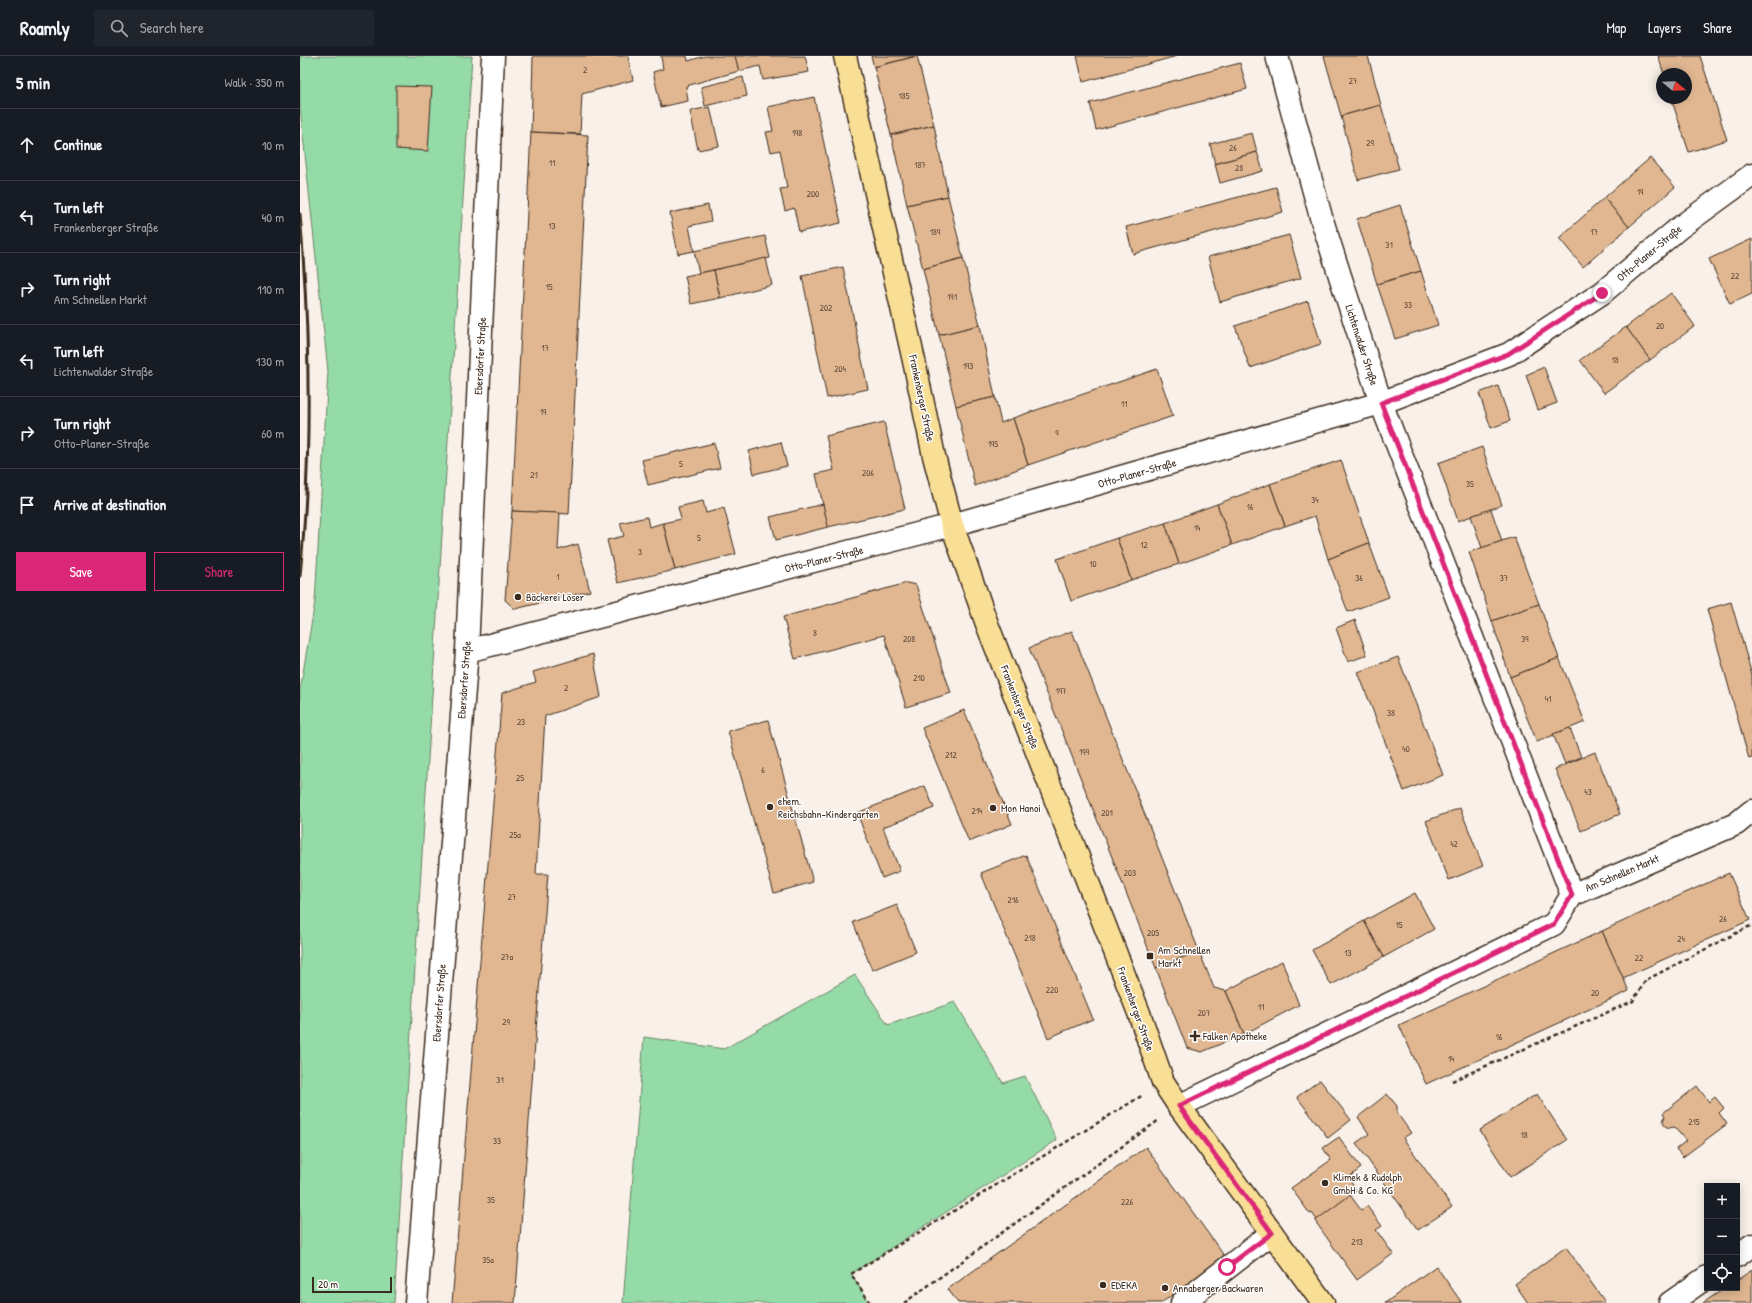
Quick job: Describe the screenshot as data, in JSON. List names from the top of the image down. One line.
{"streets":{"main road":["Frankenberger Straße"],"street":["Otto-Planer-Straße","Lichtenwalder Straße","Ebersdorfer Straße","Am Schnellen Markt"]},"crossings":[["Otto-Planer-Straße","Lichtenwalder Straße"],["Otto-Planer-Straße","Ebersdorfer Straße"],["Otto-Planer-Straße","Frankenberger Straße"],["Lichtenwalder Straße","Am Schnellen Markt"],["Frankenberger Straße","Am Schnellen Markt"]],"places":{"other":["Bäckerei Löser","ehem. Reichsbahn-Kindergarten","Mon Hanoi","Klimek & Rudolph GmbH & Co. KG","EDEKA","Annaberger Backwaren"],"transit":["Am Schnellen Markt"],"health":["Falken Apotheke"]},"house_numbers":["2","27","185","198","29","26","11","187","28","19","200","13","189","17","31","22","15","191","33","202","20","17","18","193","204","11","19","9","195","5","206","21","35","34","16","14","5","12","3","10","1","36","37","8","208","39","210","2","197","41","38","23","40","199","212","6","25","43","214","201","25a","42","203","27","216","26","15","205","218","24","13","27a","22","220","20","11","207","29","16","14","31","215","18","33","35","226","213","35a"],"scale_bar":"20 m","north":"right","page":{"header":"Roamly","search":"Search here","nav":["Map","Layers","Share"],"heading":["5 min","Walk · 350 m"],"list":[["Continue","10 m"],["Turn left","Frankenberger Straße","40 m"],["Turn right","Am Schnellen Markt","110 m"],["Turn left","Lichtenwalder Straße","130 m"],["Turn right","Otto-Planer-Straße","60 m"],"Arrive at destination"],"buttons":["Save","Share"],"map_buttons":["+","−"],"scale":"20 m"}}
